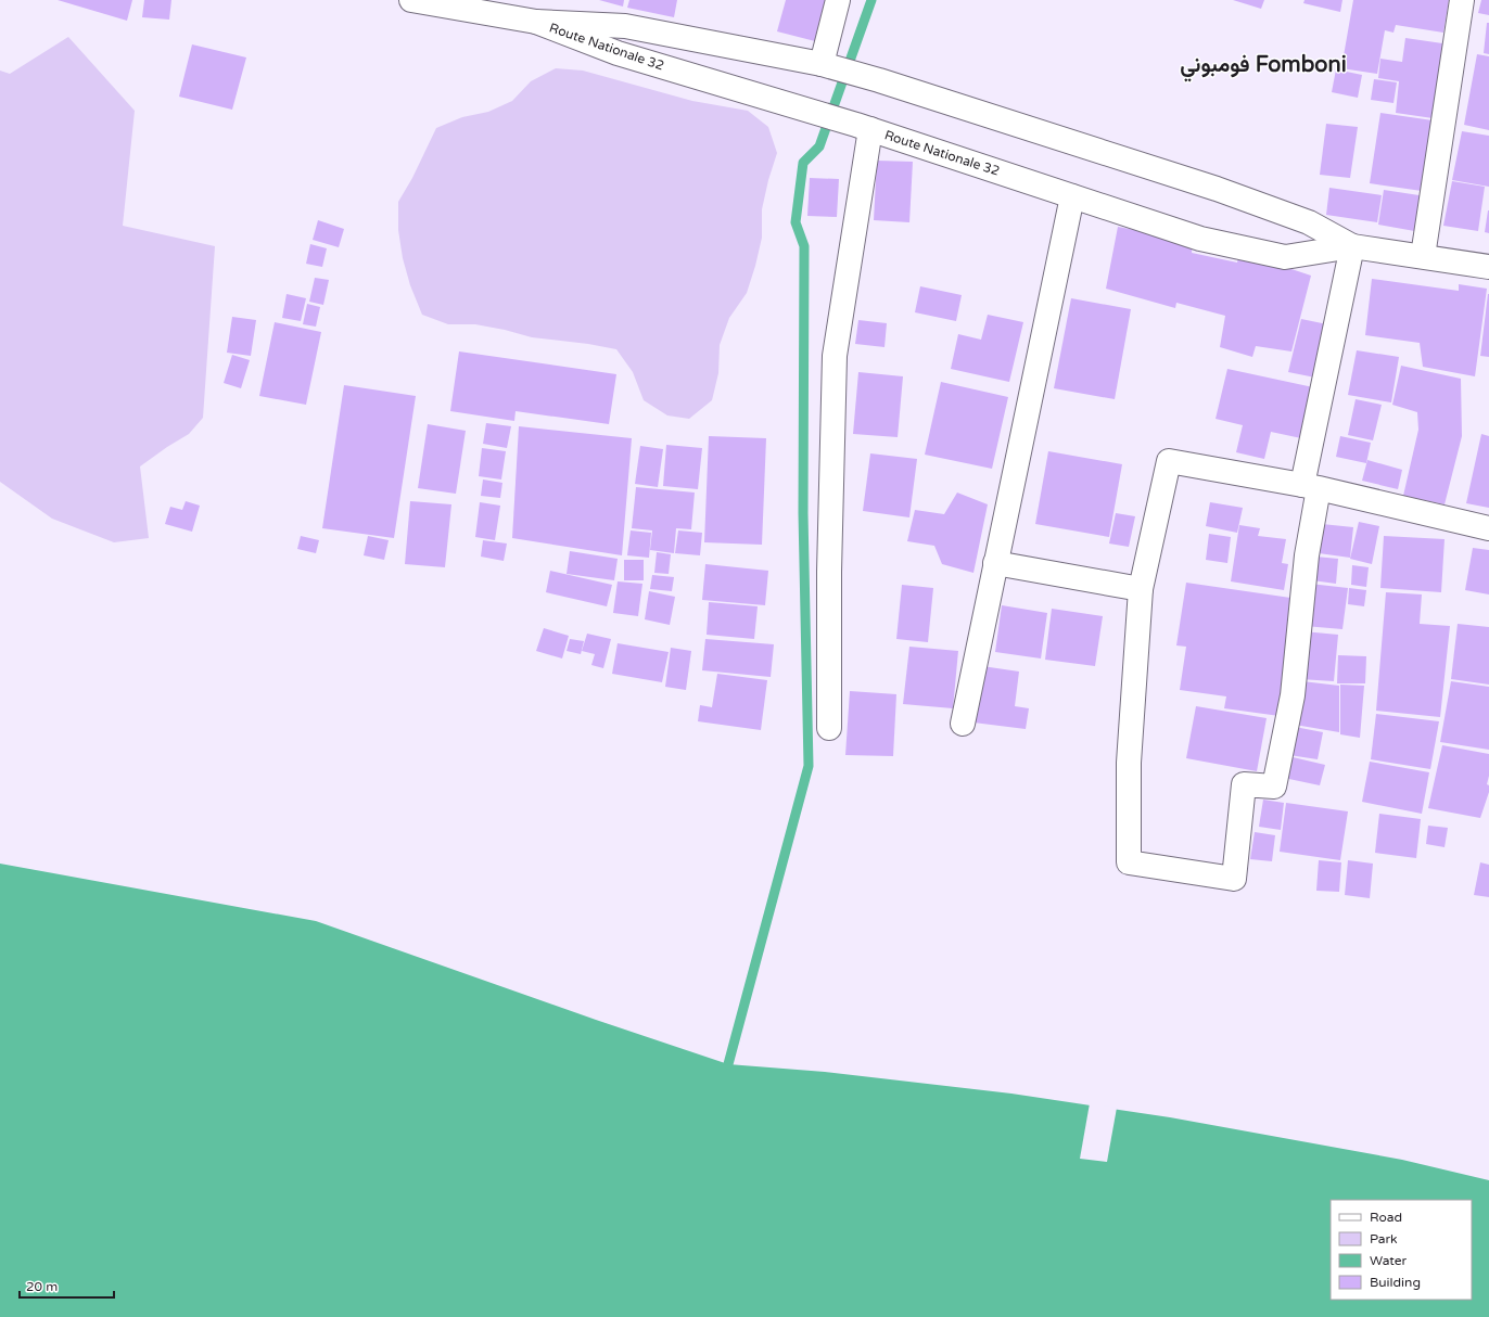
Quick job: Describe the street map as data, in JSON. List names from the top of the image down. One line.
{"streets":{"street":["Route Nationale 32"]},"districts":["فومبوني Fomboni"],"legend":["Road","Park","Water","Building"],"scale_bar":"20 m"}
